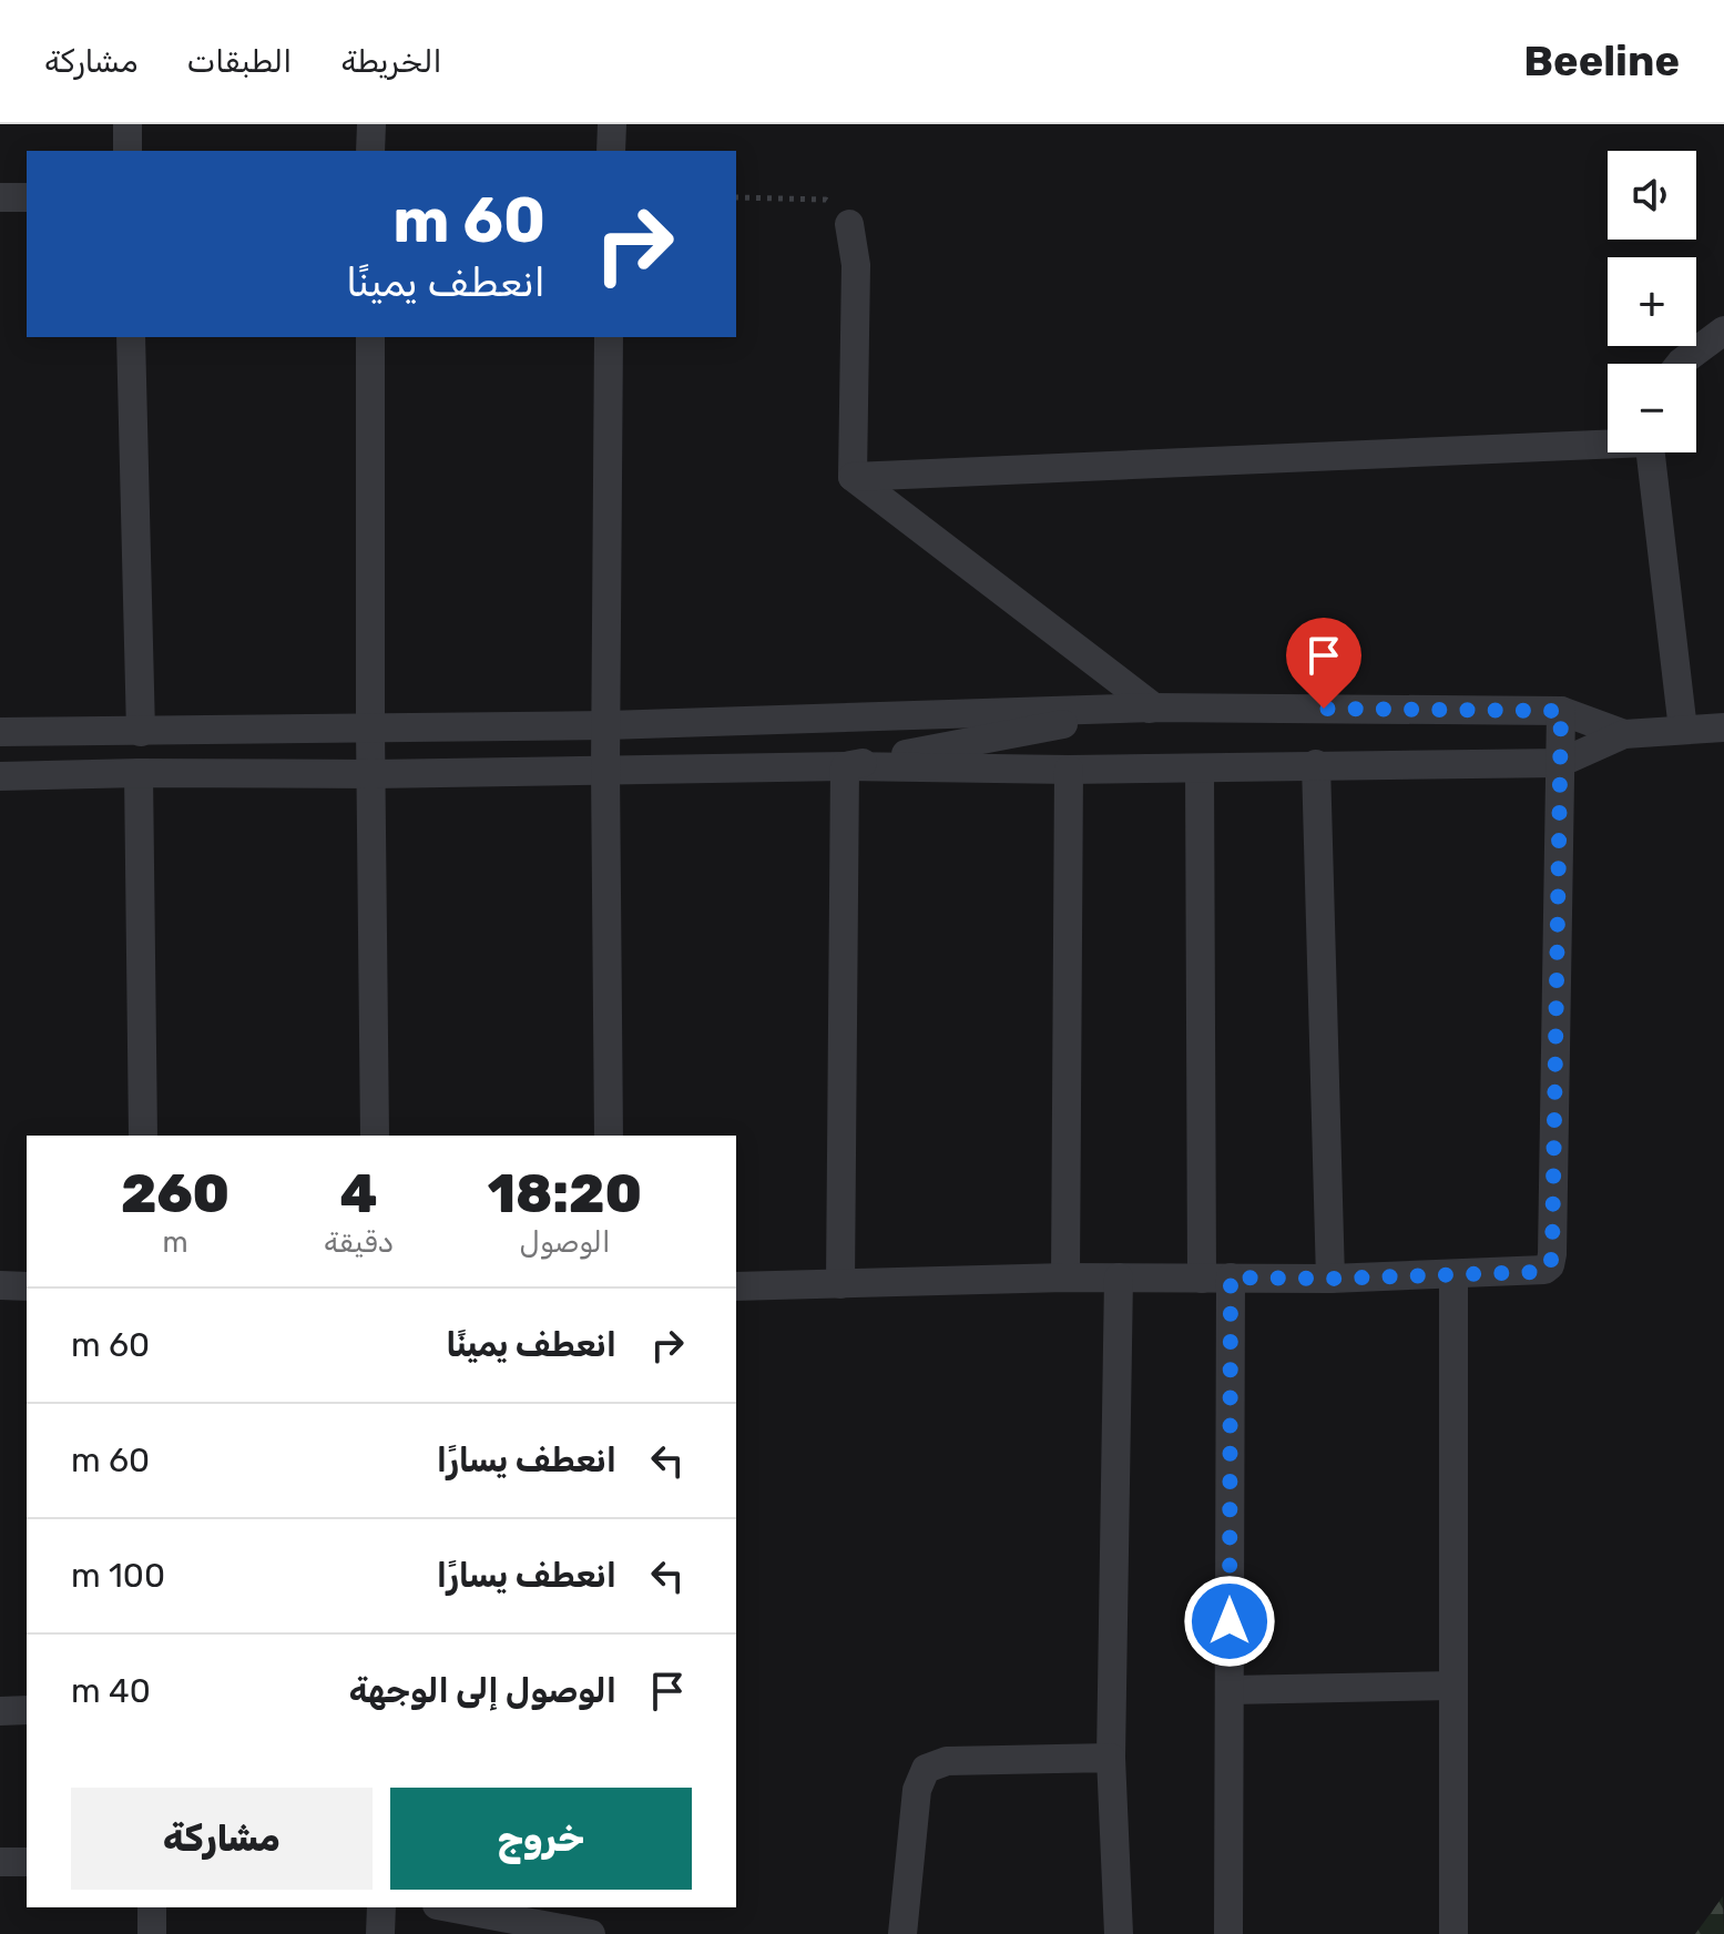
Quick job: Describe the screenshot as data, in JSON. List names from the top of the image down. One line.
{"page":{"header":"Beeline","nav":["الخريطة","الطبقات","مشاركة"],"map_buttons":["+","−"],"turn":["60 m","انعطف يمينًا"],"eta":["18:20","الوصول","4","دقيقة","260","m"],"list":[{"name":"انعطف يمينًا","value":"60 m"},{"name":"انعطف يسارًا","value":"60 m"},{"name":"انعطف يسارًا","value":"100 m"},{"name":"الوصول إلى الوجهة","value":"40 m"}],"buttons":["خروج","مشاركة"]}}
